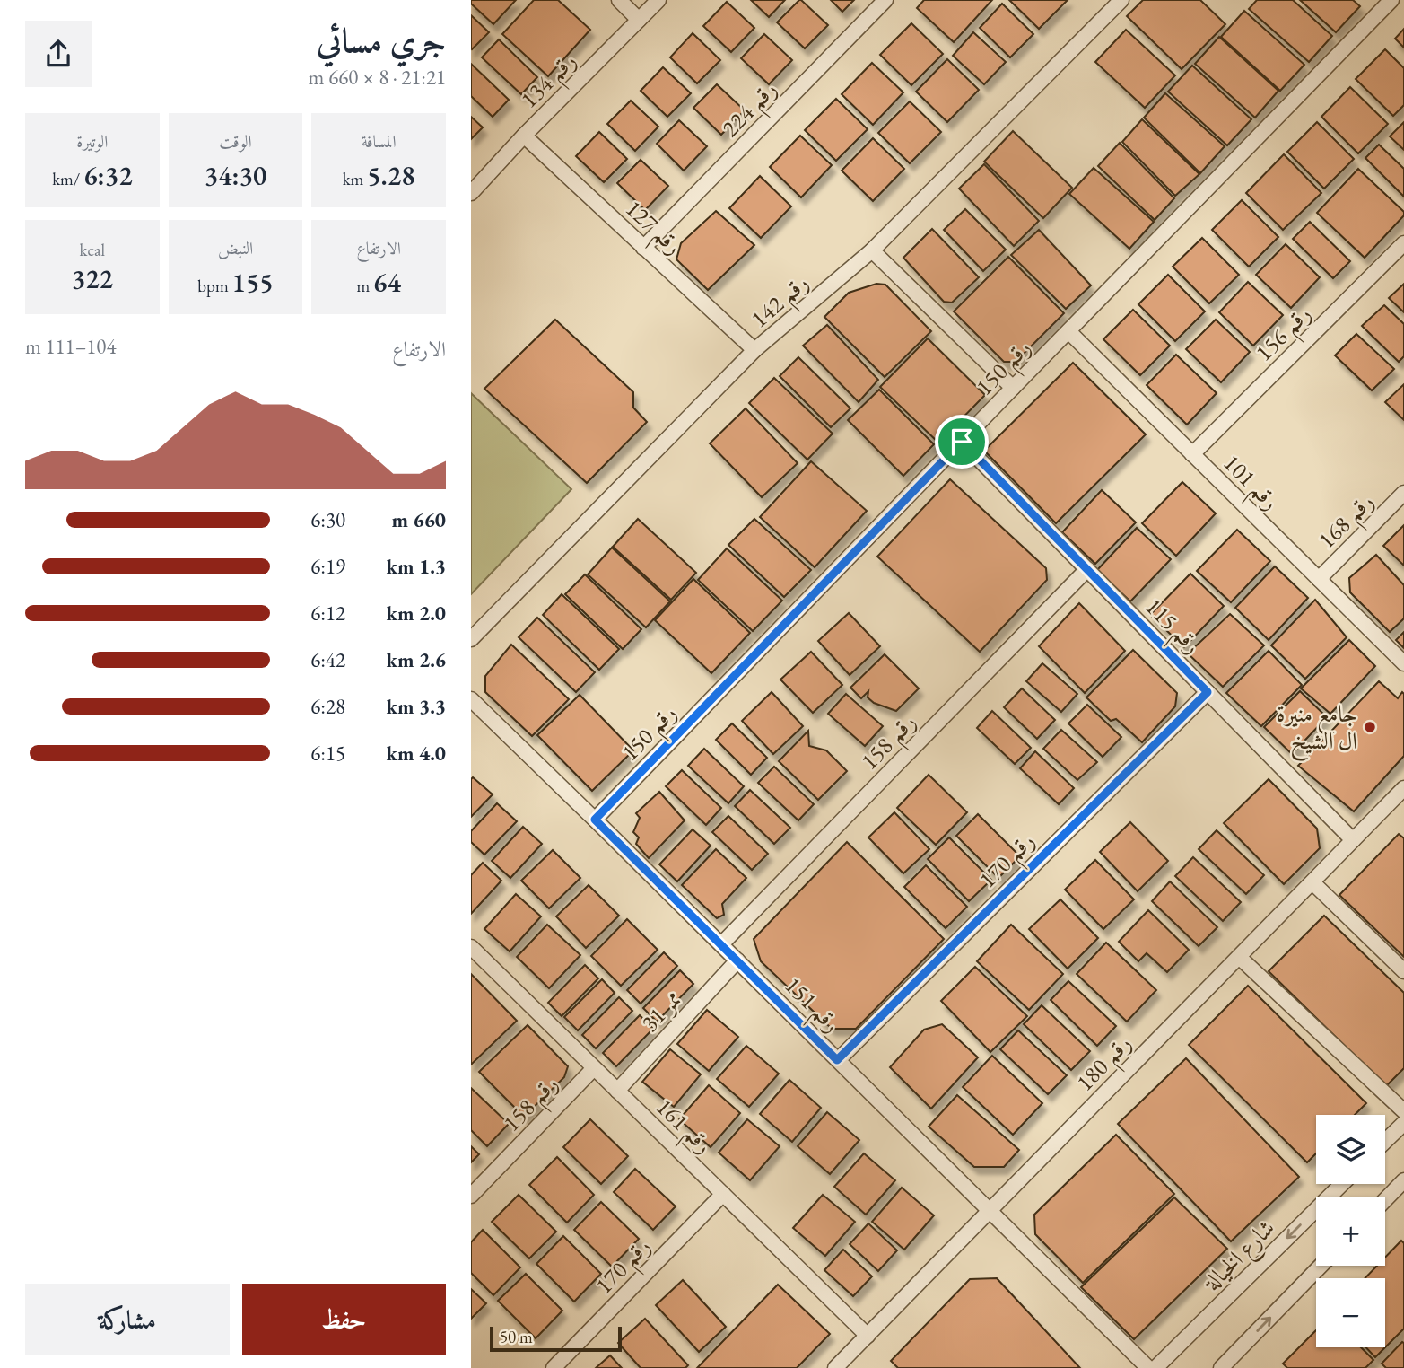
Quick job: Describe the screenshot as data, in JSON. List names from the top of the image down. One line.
{"streets":{"street":["رقم 134","رقم 224","رقم 127","رقم 142","رقم 156","رقم 150","رقم 101","رقم 168","رقم 115","رقم 158","رقم 170","رقم 151","ممر 31","رقم 180","رقم 161","شارع الخيالة"]},"crossings":[["رقم 134","رقم 127"],["رقم 224","رقم 127"],["رقم 127","رقم 142"],["رقم 156","رقم 101"],["رقم 150","رقم 101"],["رقم 150","رقم 115"],["رقم 150","رقم 151"],["رقم 101","رقم 168"],["رقم 115","رقم 158"],["رقم 115","رقم 170"],["رقم 115","رقم 180"],["رقم 158","رقم 151"],["رقم 158","رقم 161"],["رقم 170","رقم 151"],["رقم 170","رقم 161"],["رقم 151","ممر 31"],["رقم 151","رقم 180"],["ممر 31","رقم 161"],["رقم 180","رقم 161"]],"places":["جامع منيرة ال الشيخ"],"scale_bar":"50 m","page":{"heading":["جري مسائي","21:21 · 8 × 660 m"],"stats":[["المسافة","5.28 km"],["الوقت","34:30"],["الوتيرة","6:32 /km"],["الارتفاع","64 m"],["النبض","155 bpm"],["kcal","322"]],"chart":["الارتفاع","104–111 m"],"list":[{"name":"660 m","note":"6:30"},{"name":"1.3 km","note":"6:19"},{"name":"2.0 km","note":"6:12"},{"name":"2.6 km","note":"6:42"},{"name":"3.3 km","note":"6:28"},{"name":"4.0 km","note":"6:15"}],"map_buttons":["+","−"],"buttons":["حفظ","مشاركة"],"scale":"50 m"}}
